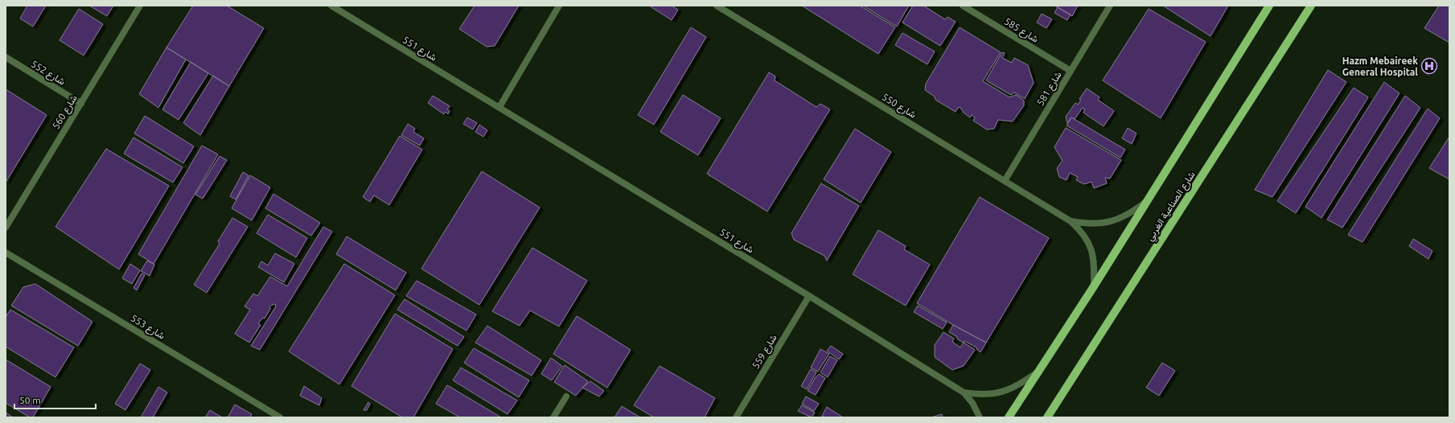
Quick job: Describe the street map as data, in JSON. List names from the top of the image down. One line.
{"streets":{"main road":["شارع الصناعية الغربي"],"street":["شارع 585","شارع 551","شارع 552","شارع 581","شارع 550","شارع 560","شارع 553","شارع 559"]},"crossings":[["شارع 585","شارع 581"],["شارع 551","شارع 559"],["شارع 552","شارع 560"],["شارع 581","شارع 550"]],"places":{"hospital":["Hazm Mebaireek General Hospital"]},"scale_bar":"50 m"}
